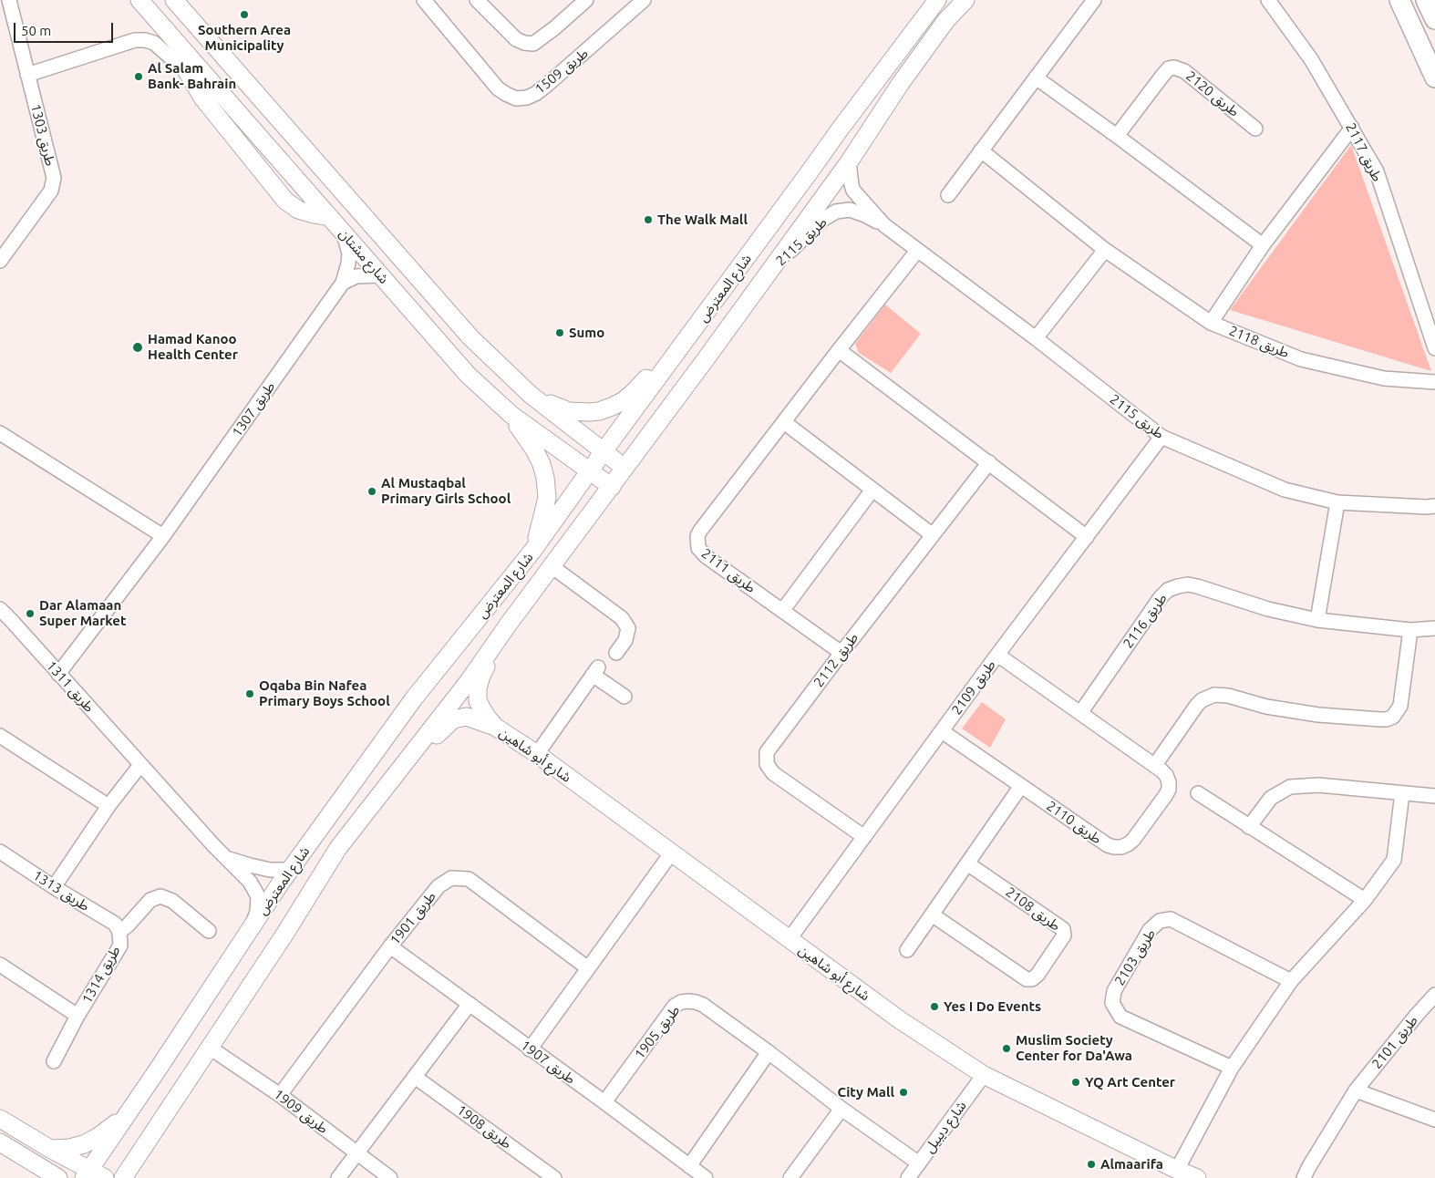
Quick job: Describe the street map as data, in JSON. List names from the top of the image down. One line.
{"streets":{"street":["طريق 1509","طريق 2120","طريق 1303","طريق 2117","طريق 2115","شارع مشتان","شارع المعترض","طريق 2118","طريق 1307","طريق 2111","طريق 2116","طريق 2112","طريق 1311","طريق 2109","شارع أبو شاهين","طريق 2110","طريق 1313","طريق 2108","طريق 1901","طريق 2103","طريق 1314","طريق 1905","طريق 2101","طريق 1907","طريق 1909","طريق 1908","شارع ديبيل"]},"crossings":[["طريق 2115","شارع المعترض"],["طريق 2115","طريق 2111"],["طريق 2115","طريق 2109"],["شارع مشتان","شارع المعترض"],["شارع مشتان","طريق 1307"],["شارع المعترض","طريق 1311"],["شارع المعترض","شارع أبو شاهين"],["شارع المعترض","طريق 1909"],["طريق 1307","طريق 1311"],["طريق 2111","طريق 2112"],["طريق 2116","طريق 2110"],["طريق 2112","طريق 2109"],["طريق 2109","شارع أبو شاهين"],["طريق 2109","طريق 2110"],["شارع أبو شاهين","شارع ديبيل"],["طريق 1313","طريق 1314"],["طريق 1901","طريق 1907"],["طريق 1901","طريق 1909"],["طريق 1905","طريق 1907"],["طريق 1905","شارع ديبيل"]],"places":["Southern Area Municipality","Al Salam Bank- Bahrain","The Walk Mall","Sumo","Hamad Kanoo Health Center","Al Mustaqbal Primary Girls School","Dar Alamaan Super Market","Oqaba Bin Nafea Primary Boys School","Yes I Do Events","Muslim Society Center for Da'Awa","YQ Art Center","City Mall","Almaarifa"],"scale_bar":"50 m"}
